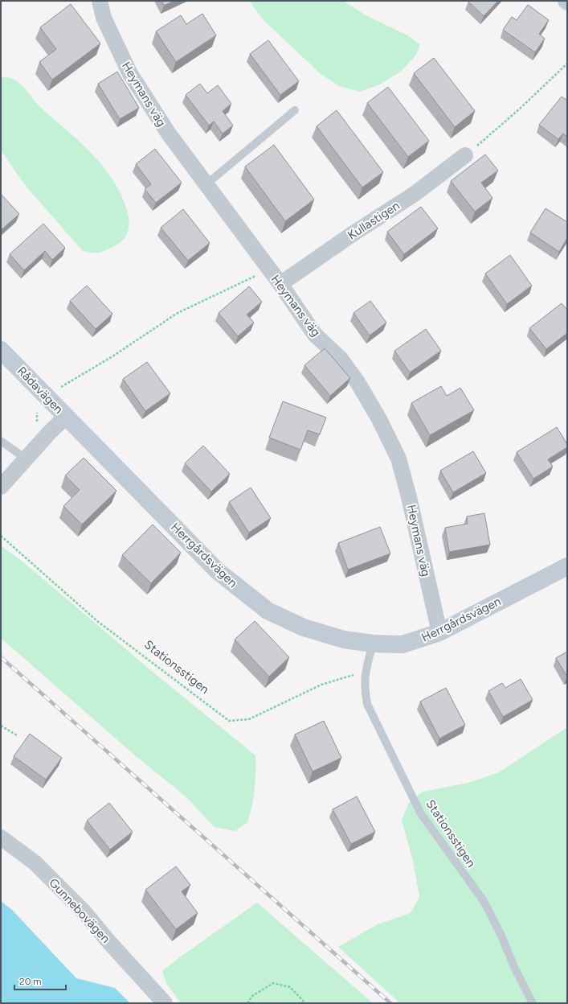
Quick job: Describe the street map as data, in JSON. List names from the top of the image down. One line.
{"streets":{"street":["Heymans väg","Kullastigen","Rådavägen","Herrgårdsvägen","Gunnebovägen"],"lane":["Stationsstigen"]},"crossings":[["Heymans väg","Kullastigen"],["Heymans väg","Herrgårdsvägen"],["Rådavägen","Herrgårdsvägen"],["Herrgårdsvägen","Stationsstigen"]],"scale_bar":"20 m"}
